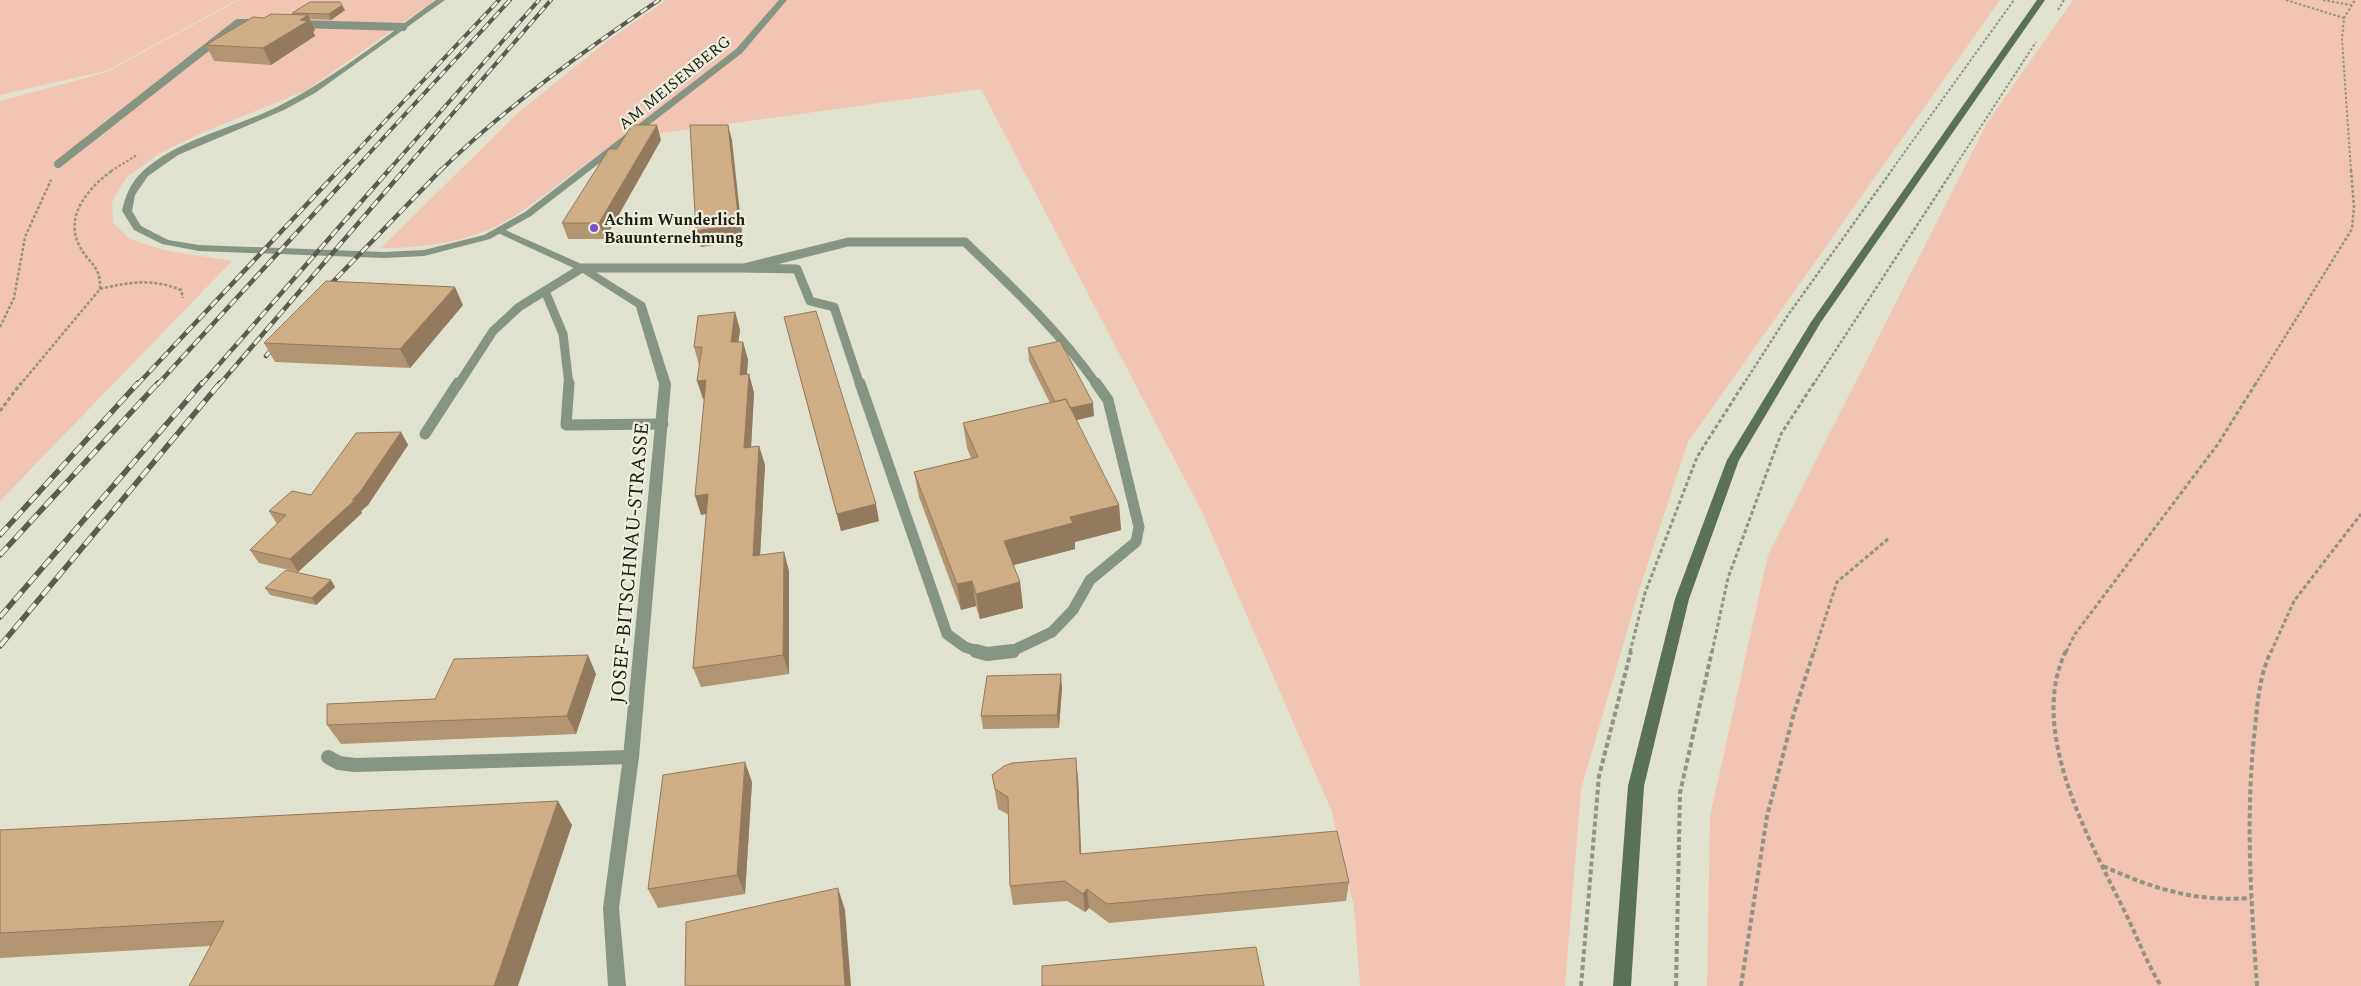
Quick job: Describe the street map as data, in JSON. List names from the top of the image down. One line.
{"streets":{"street":["AM MEISENBERG","JOSEF-BITSCHNAU-STRASSE"]},"crossings":[["AM MEISENBERG","JOSEF-BITSCHNAU-STRASSE"]],"places":["Achim Wunderlich Bauunternehmung"]}
